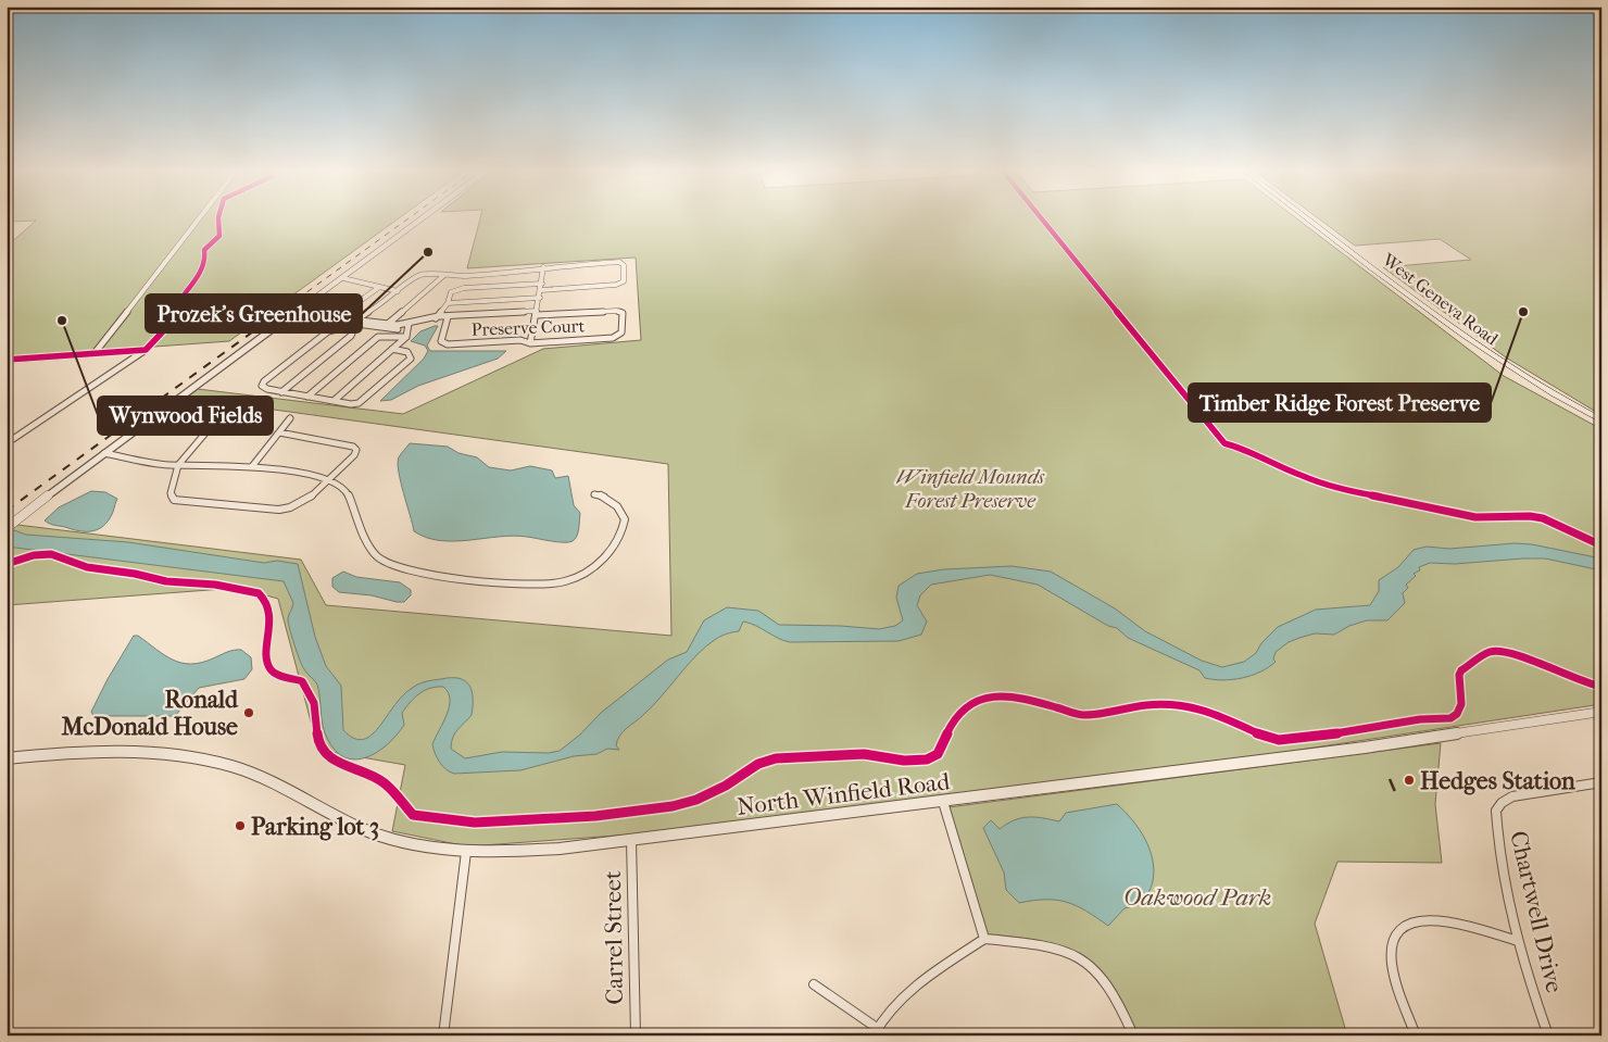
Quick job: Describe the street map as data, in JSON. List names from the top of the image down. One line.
{"streets":{"main road":["West Geneva Road"],"street":["Preserve Court","North Winfield Road","Chartwell Drive","Carrel Street"]},"crossings":[["North Winfield Road","Carrel Street"]],"parks":["Winfield Mounds Forest Preserve","Oakwood Park"],"places":["Prozek's Greenhouse","Timber Ridge Forest Preserve","Wynwood Fields","Ronald McDonald House","Hedges Station","Parking lot 3"]}
